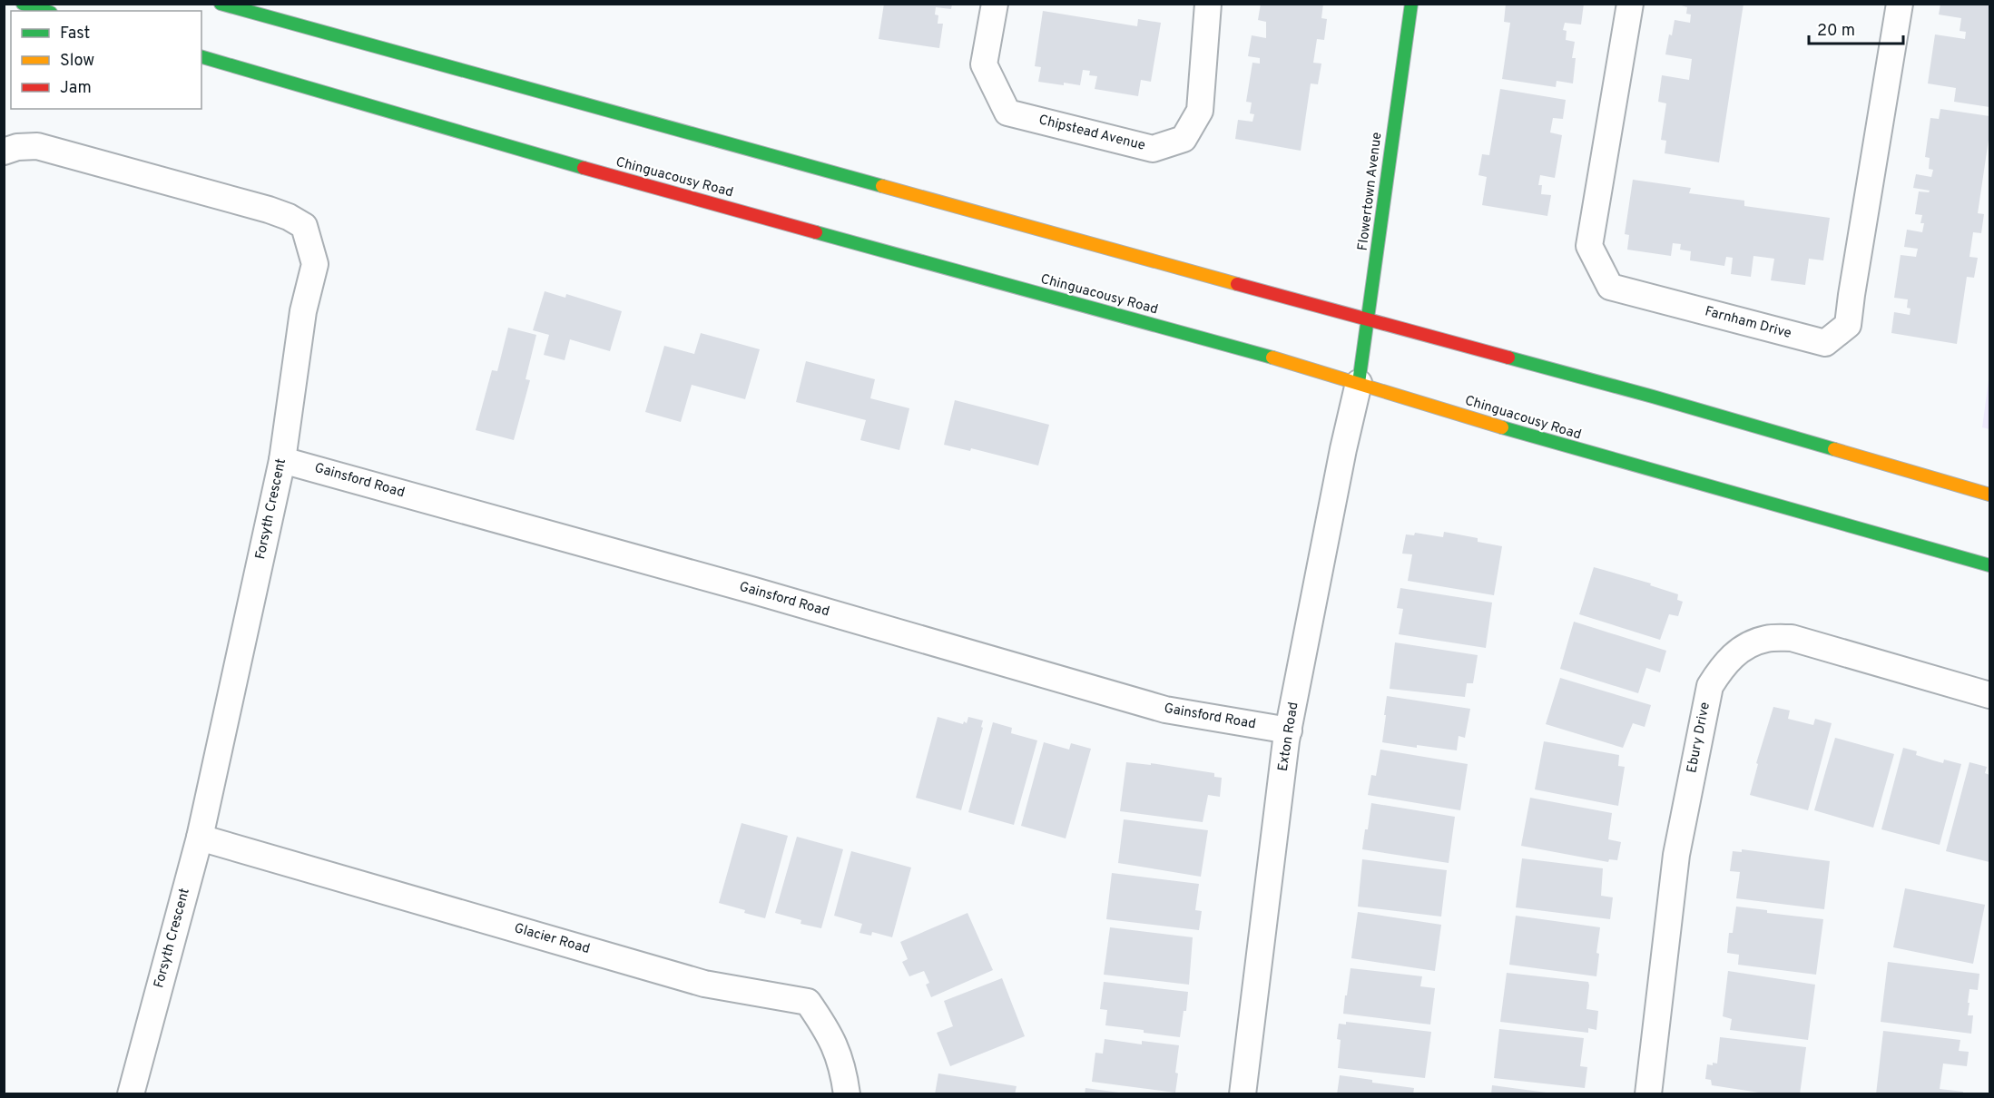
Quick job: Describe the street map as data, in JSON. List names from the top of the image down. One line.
{"streets":{"main road":["Chinguacousy Road","Flowertown Avenue"],"street":["Chipstead Avenue","Farnham Drive","Gainsford Road","Forsyth Crescent","Exton Road","Ebury Drive","Glacier Road"]},"crossings":[["Chinguacousy Road","Flowertown Avenue"],["Chinguacousy Road","Exton Road"],["Flowertown Avenue","Exton Road"],["Gainsford Road","Forsyth Crescent"],["Gainsford Road","Exton Road"],["Forsyth Crescent","Glacier Road"]],"legend":["Fast","Slow","Jam"],"scale_bar":"20 m"}
